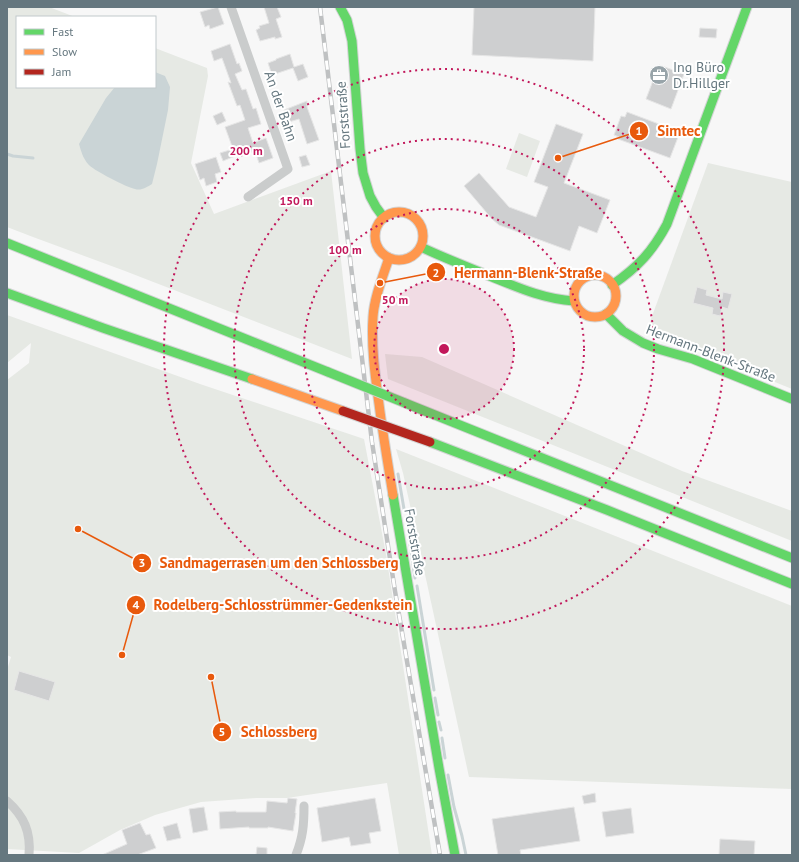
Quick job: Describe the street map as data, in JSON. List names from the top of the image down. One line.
{"streets":{"main road":["Forststraße","Hermann-Blenk-Straße"],"street":["An der Bahn"]},"places":{"office":["Ing Büro Dr.Hillger"],"other":["Simtec","Hermann-Blenk-Straße","Sandmagerrasen um den Schlossberg","Rodelberg-Schlosstrümmer-Gedenkstein","Schlossberg"]},"legend":["Fast","Slow","Jam"],"rings":["200 m","150 m","100 m","50 m"]}
